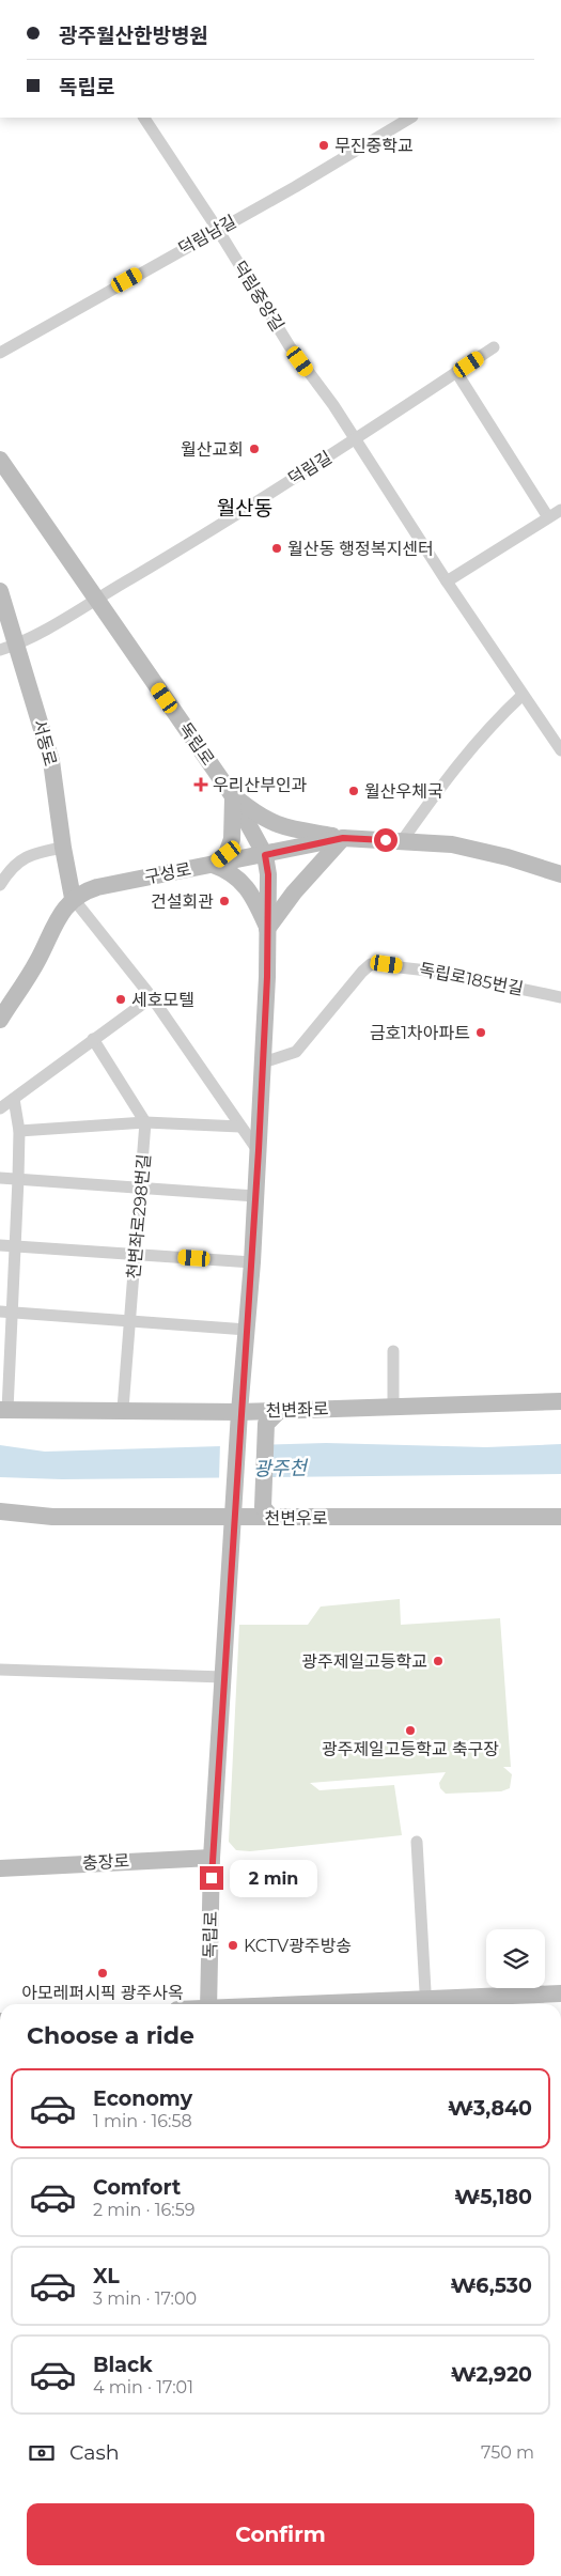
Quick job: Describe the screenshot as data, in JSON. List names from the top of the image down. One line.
{"streets":{"street":["덕림남길","덕림중앙길","덕림길","서동로","독립로","구성로","독립로185번길","천변좌로298번길","천변좌로","천변우로","충장로"]},"crossings":[["덕림남길","덕림중앙길"],["덕림중앙길","덕림길"],["덕림길","서동로"],["덕림길","독립로"],["서동로","구성로"],["독립로","구성로"],["독립로","독립로185번길"],["독립로","천변좌로"],["독립로","천변우로"],["독립로","충장로"],["천변좌로298번길","천변좌로"]],"districts":["월산동"],"water":["광주천"],"places":{"other":["무진중학교","월산교회","월산동 행정복지센터","월산우체국","건설회관","세호모텔","금호1차아파트","광주제일고등학교","광주제일고등학교 축구장","KCTV광주방송","아모레퍼시픽 광주사옥"],"health":["우리산부인과"]},"page":{"banner":["광주월산한방병원","독립로"],"bubble":"2 min","heading":"Choose a ride","list":[{"name":"Economy","note":"1 min · 16:58","value":"₩3,840"},{"name":"Comfort","note":"2 min · 16:59","value":"₩5,180"},{"name":"XL","note":"3 min · 17:00","value":"₩6,530"},{"name":"Black","note":"4 min · 17:01","value":"₩2,920"}],"pay":["Cash","750 m"],"buttons":"Confirm"}}
